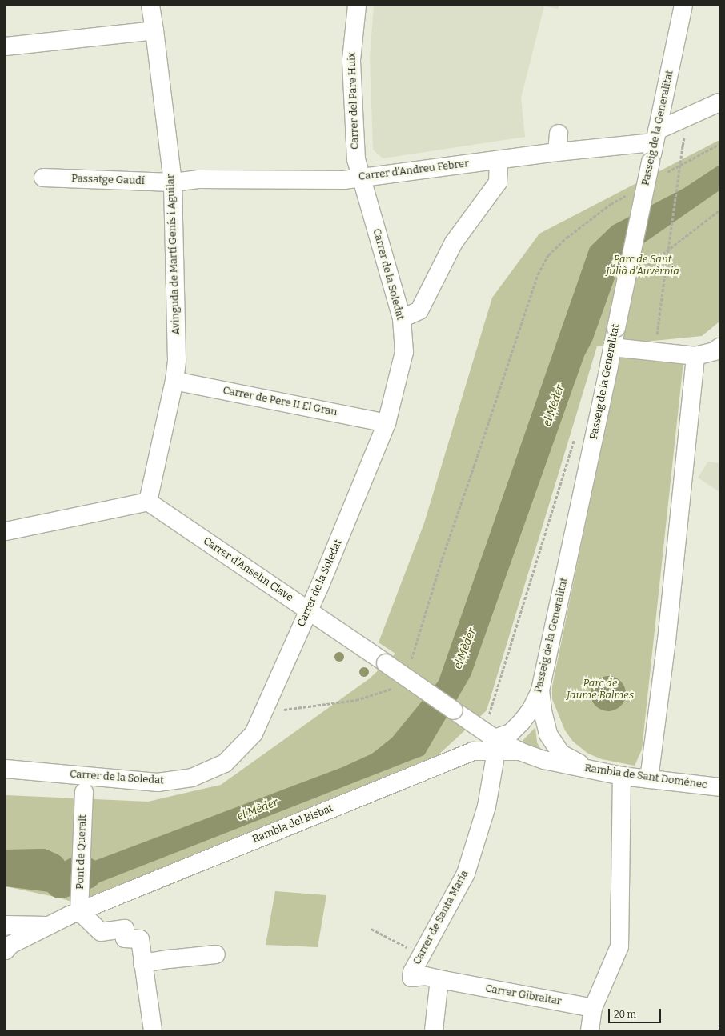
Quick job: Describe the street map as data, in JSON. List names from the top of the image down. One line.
{"streets":{"street":["Carrer del Pare Huix","Passeig de la Generalitat","Carrer d'Andreu Febrer","Passatge Gaudí","Avinguda de Martí Genís i Aguilar","Carrer de la Soledat","Carrer de Pere II El Gran","Carrer d'Anselm Clavé","Rambla de Sant Domènec","Rambla del Bisbat","Pont de Queralt","Carrer de Santa Maria","Carrer Gibraltar"]},"crossings":[["Carrer del Pare Huix","Carrer d'Andreu Febrer"],["Carrer del Pare Huix","Carrer de la Soledat"],["Passeig de la Generalitat","Carrer d'Andreu Febrer"],["Passeig de la Generalitat","Carrer d'Anselm Clavé"],["Passeig de la Generalitat","Rambla del Bisbat"],["Passeig de la Generalitat","Carrer de Santa Maria"],["Carrer d'Andreu Febrer","Passatge Gaudí"],["Carrer d'Andreu Febrer","Avinguda de Martí Genís i Aguilar"],["Carrer d'Andreu Febrer","Carrer de la Soledat"],["Passatge Gaudí","Avinguda de Martí Genís i Aguilar"],["Avinguda de Martí Genís i Aguilar","Carrer de Pere II El Gran"],["Avinguda de Martí Genís i Aguilar","Carrer d'Anselm Clavé"],["Carrer de la Soledat","Carrer de Pere II El Gran"],["Carrer de la Soledat","Carrer d'Anselm Clavé"],["Carrer d'Anselm Clavé","Rambla del Bisbat"],["Carrer d'Anselm Clavé","Carrer de Santa Maria"],["Rambla de Sant Domènec","Rambla del Bisbat"],["Rambla del Bisbat","Pont de Queralt"],["Rambla del Bisbat","Carrer de Santa Maria"],["Carrer de Santa Maria","Carrer Gibraltar"]],"water":["el Mèder"],"parks":["Parc de Sant Julià d'Auvèrnia","Parc de Jaume Balmes"],"scale_bar":"20 m"}
